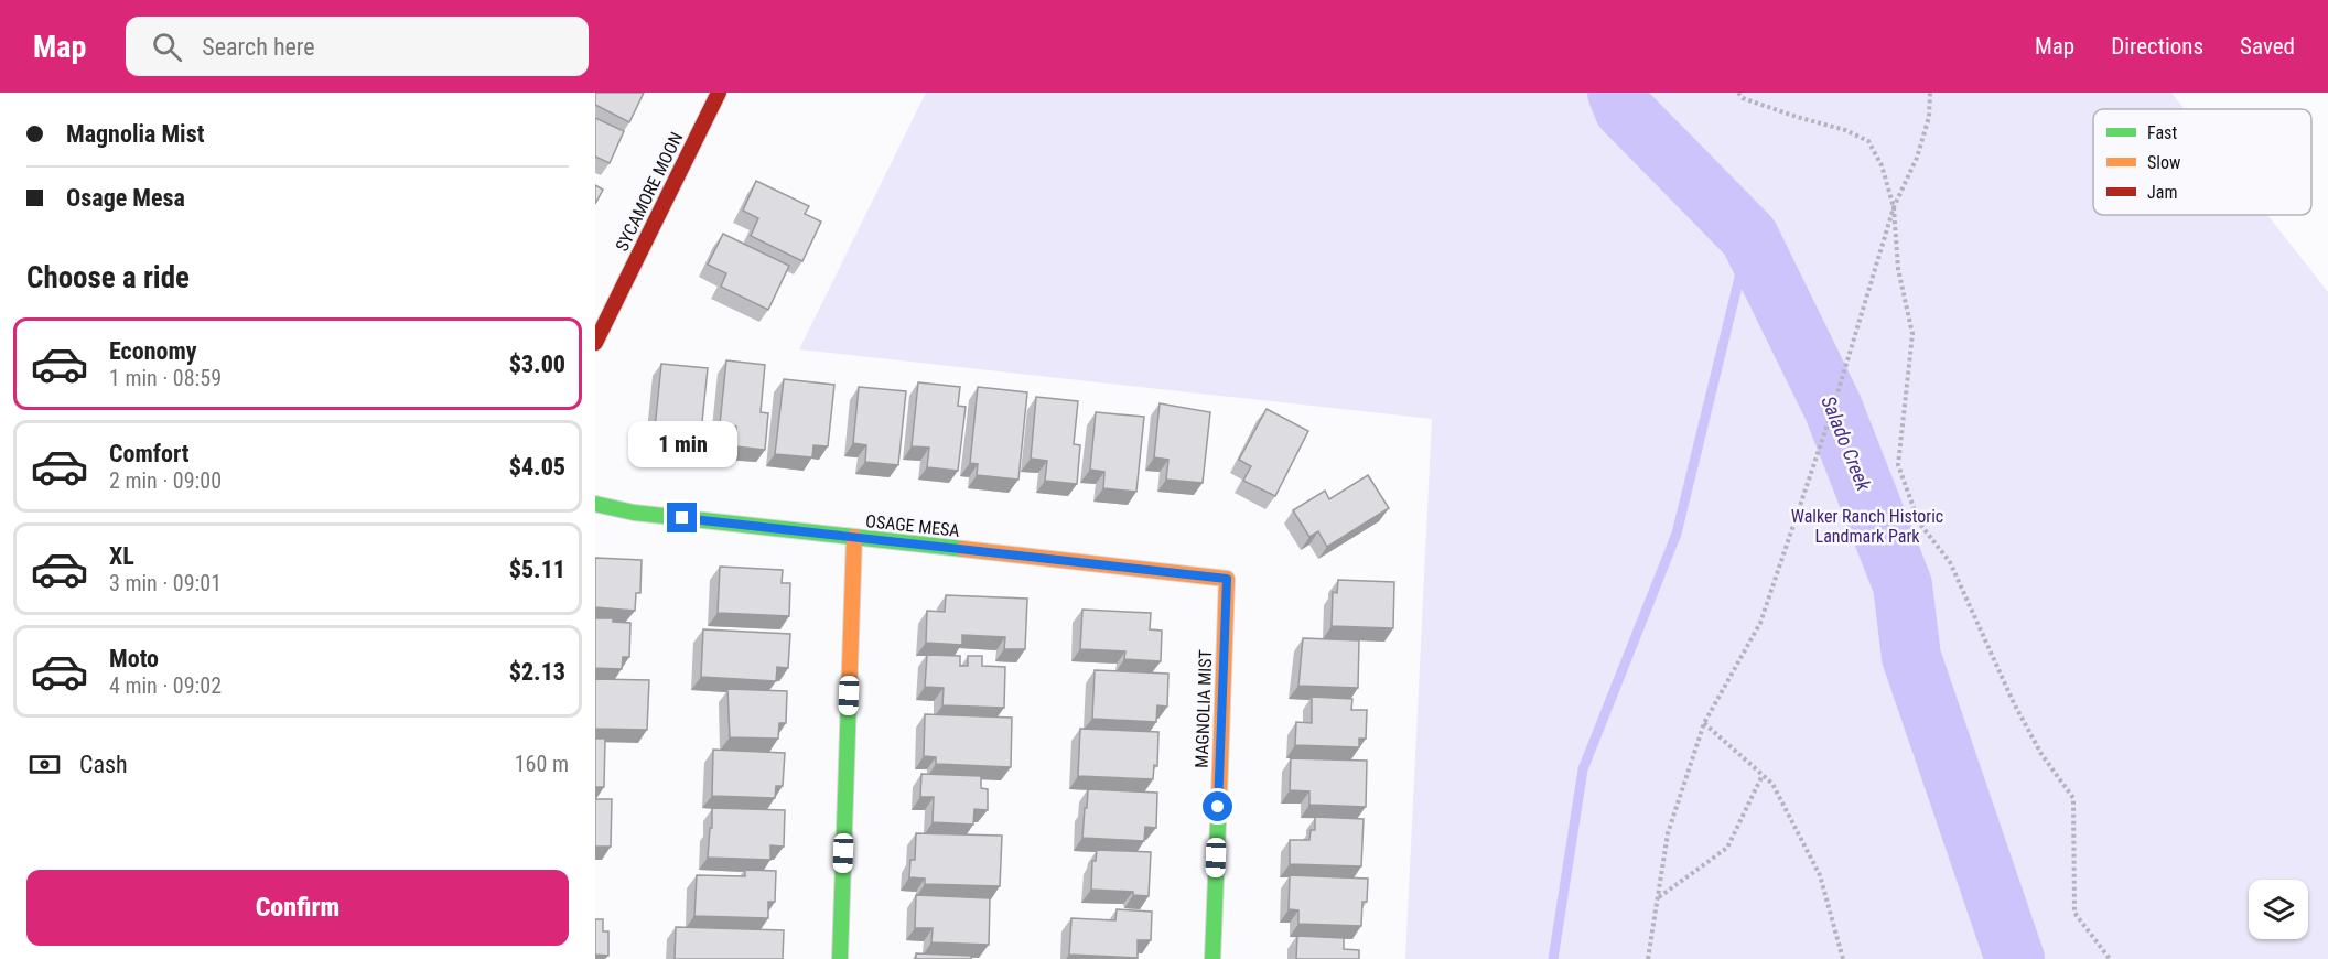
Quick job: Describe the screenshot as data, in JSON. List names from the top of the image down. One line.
{"streets":{"street":["SYCAMORE MOON","OSAGE MESA","MAGNOLIA MIST"]},"crossings":[["OSAGE MESA","MAGNOLIA MIST"]],"water":["Salado Creek"],"parks":["Walker Ranch Historic Landmark Park"],"legend":["Fast","Slow","Jam"],"page":{"header":"Map","search":"Search here","nav":["Map","Directions","Saved"],"banner":["Magnolia Mist","Osage Mesa"],"heading":"Choose a ride","list":[{"name":"Economy","note":"1 min · 08:59","value":"$3.00"},{"name":"Comfort","note":"2 min · 09:00","value":"$4.05"},{"name":"XL","note":"3 min · 09:01","value":"$5.11"},{"name":"Moto","note":"4 min · 09:02","value":"$2.13"}],"bubble":"1 min","pay":["Cash","160 m"],"buttons":"Confirm"}}
